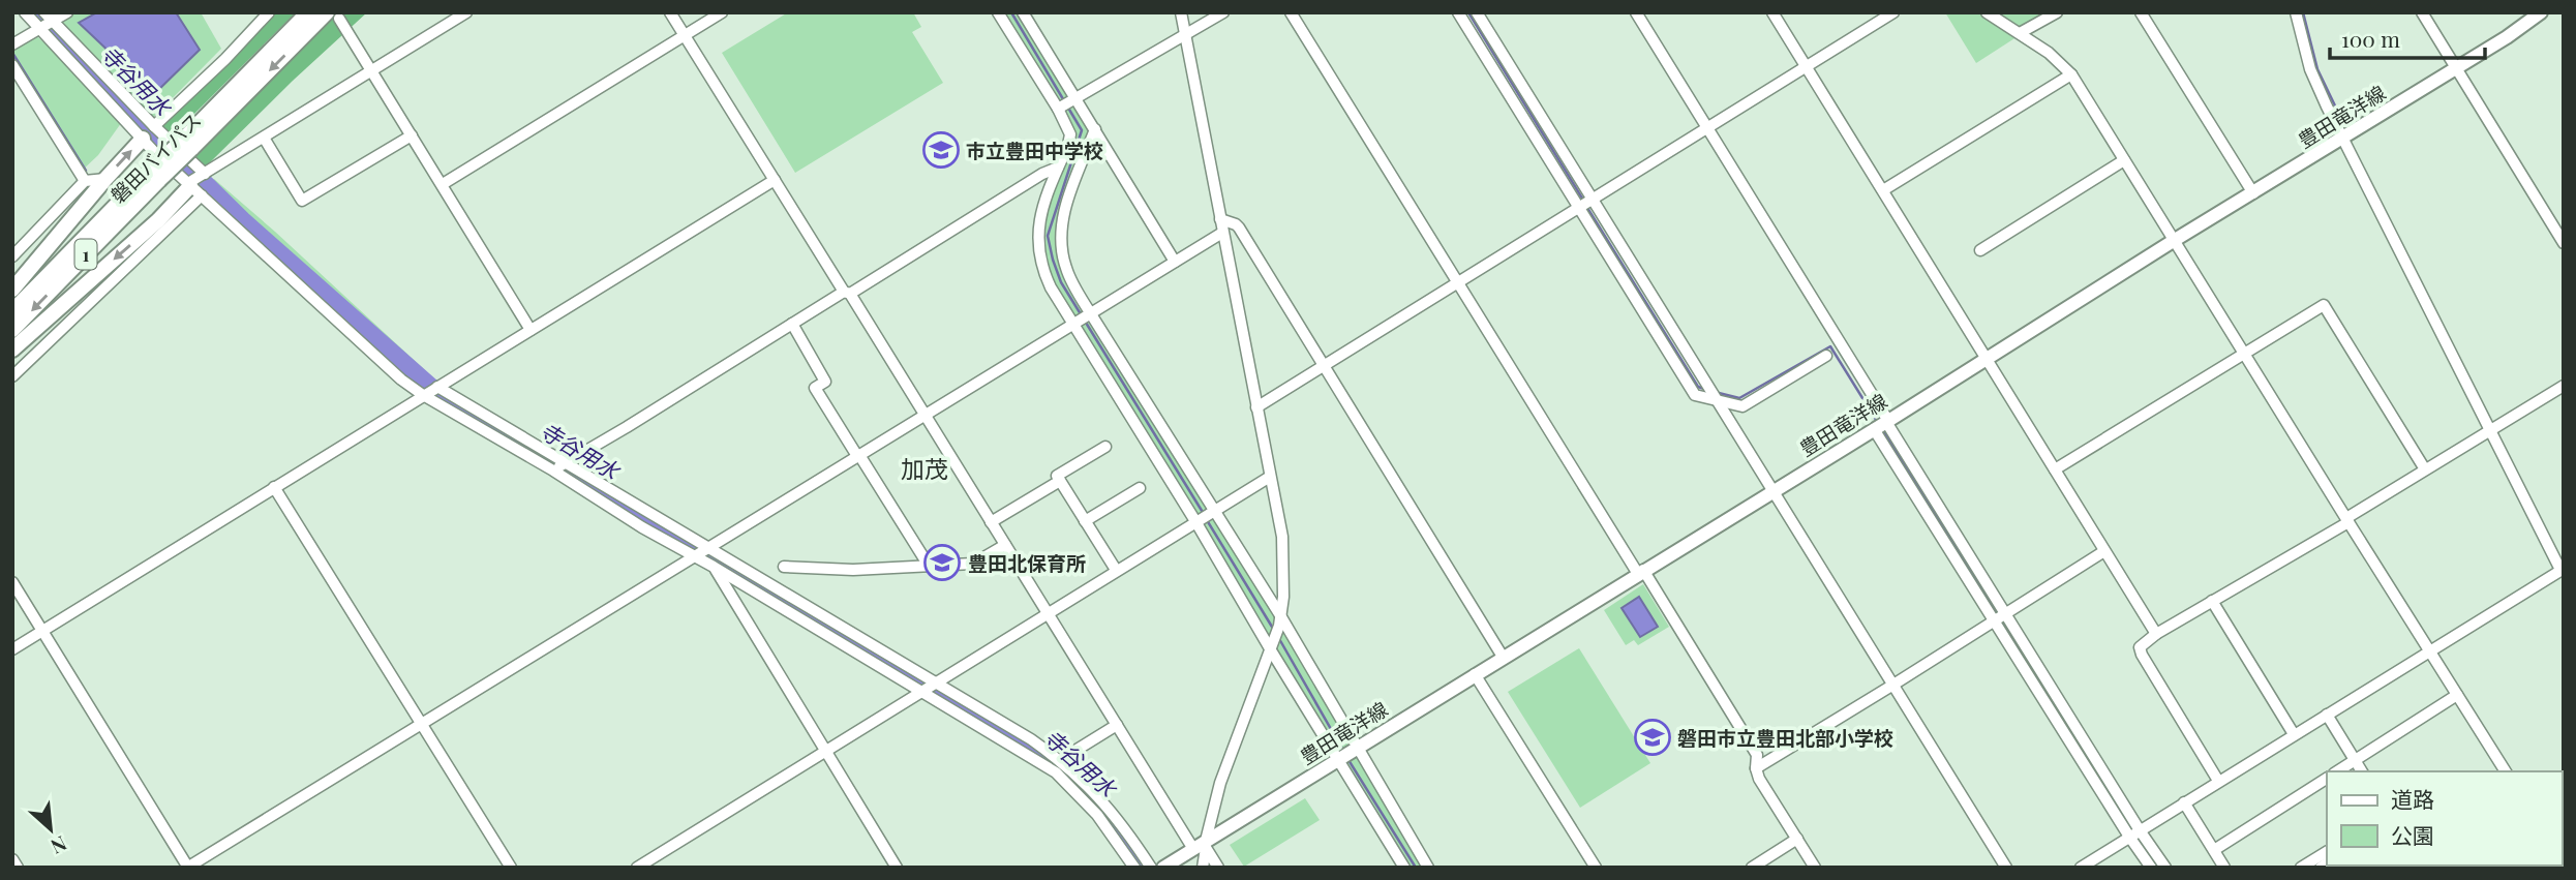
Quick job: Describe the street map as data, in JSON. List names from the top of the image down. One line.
{"streets":{"highway":["磐田バイパス","1"],"main road":["豊田竜洋線"]},"districts":["加茂"],"water":["寺谷用水"],"places":{"school or university":["市立豊田中学校","豊田北保育所","磐田市立豊田北部小学校"]},"legend":["道路","公園"],"scale_bar":"100 m","north":"bottom right"}
